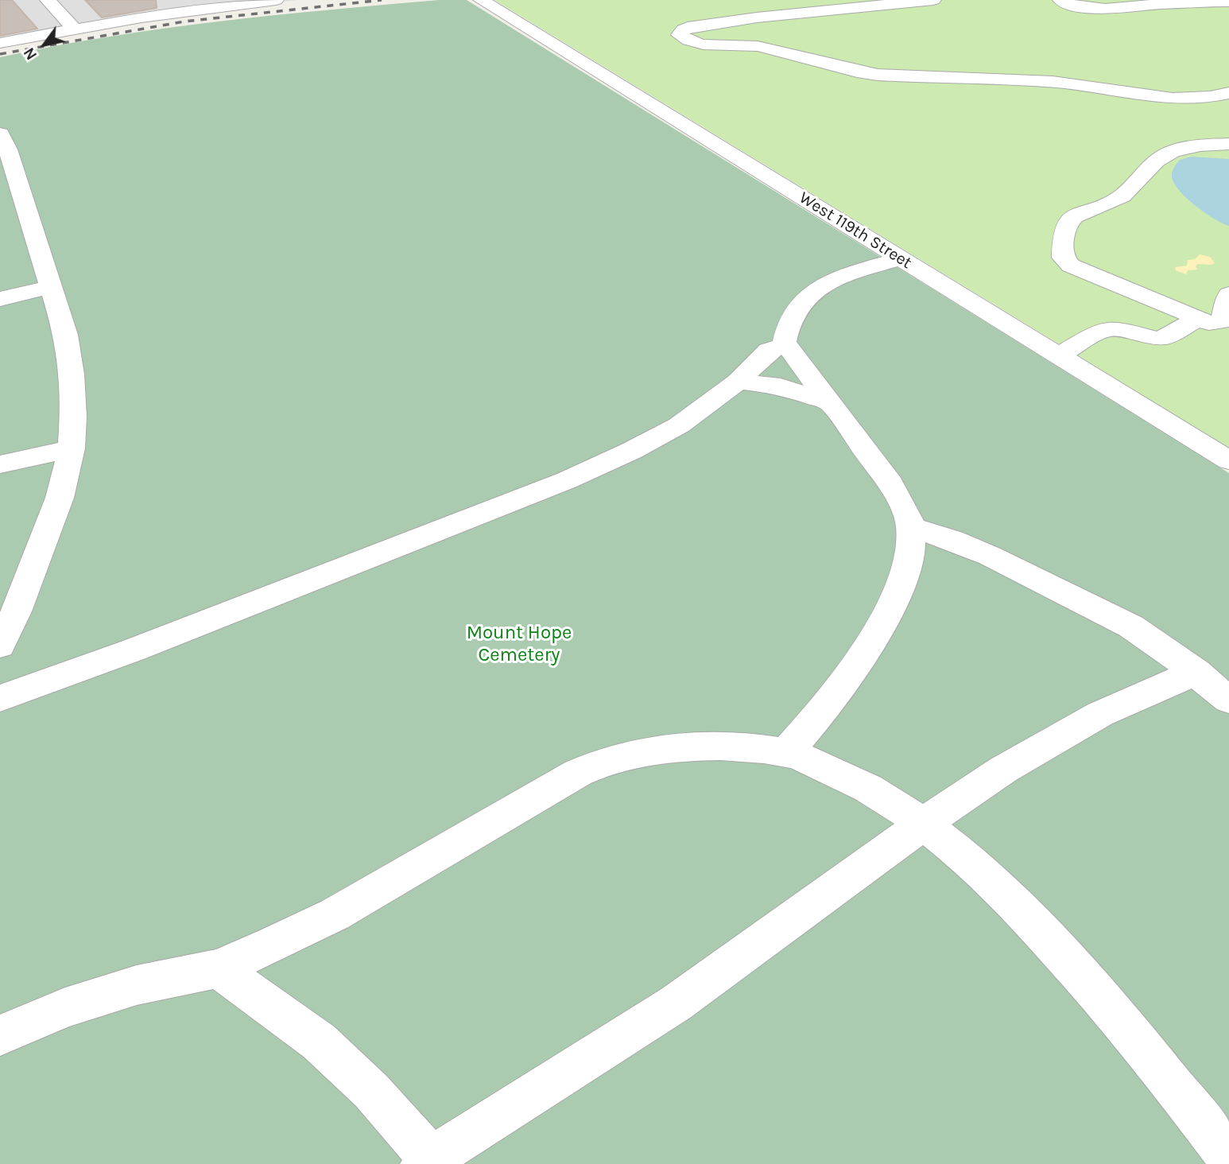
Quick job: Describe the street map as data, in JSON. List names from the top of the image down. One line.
{"streets":{"street":["West 119th Street"]},"parks":["Mount Hope Cemetery"],"north":"bottom left"}
